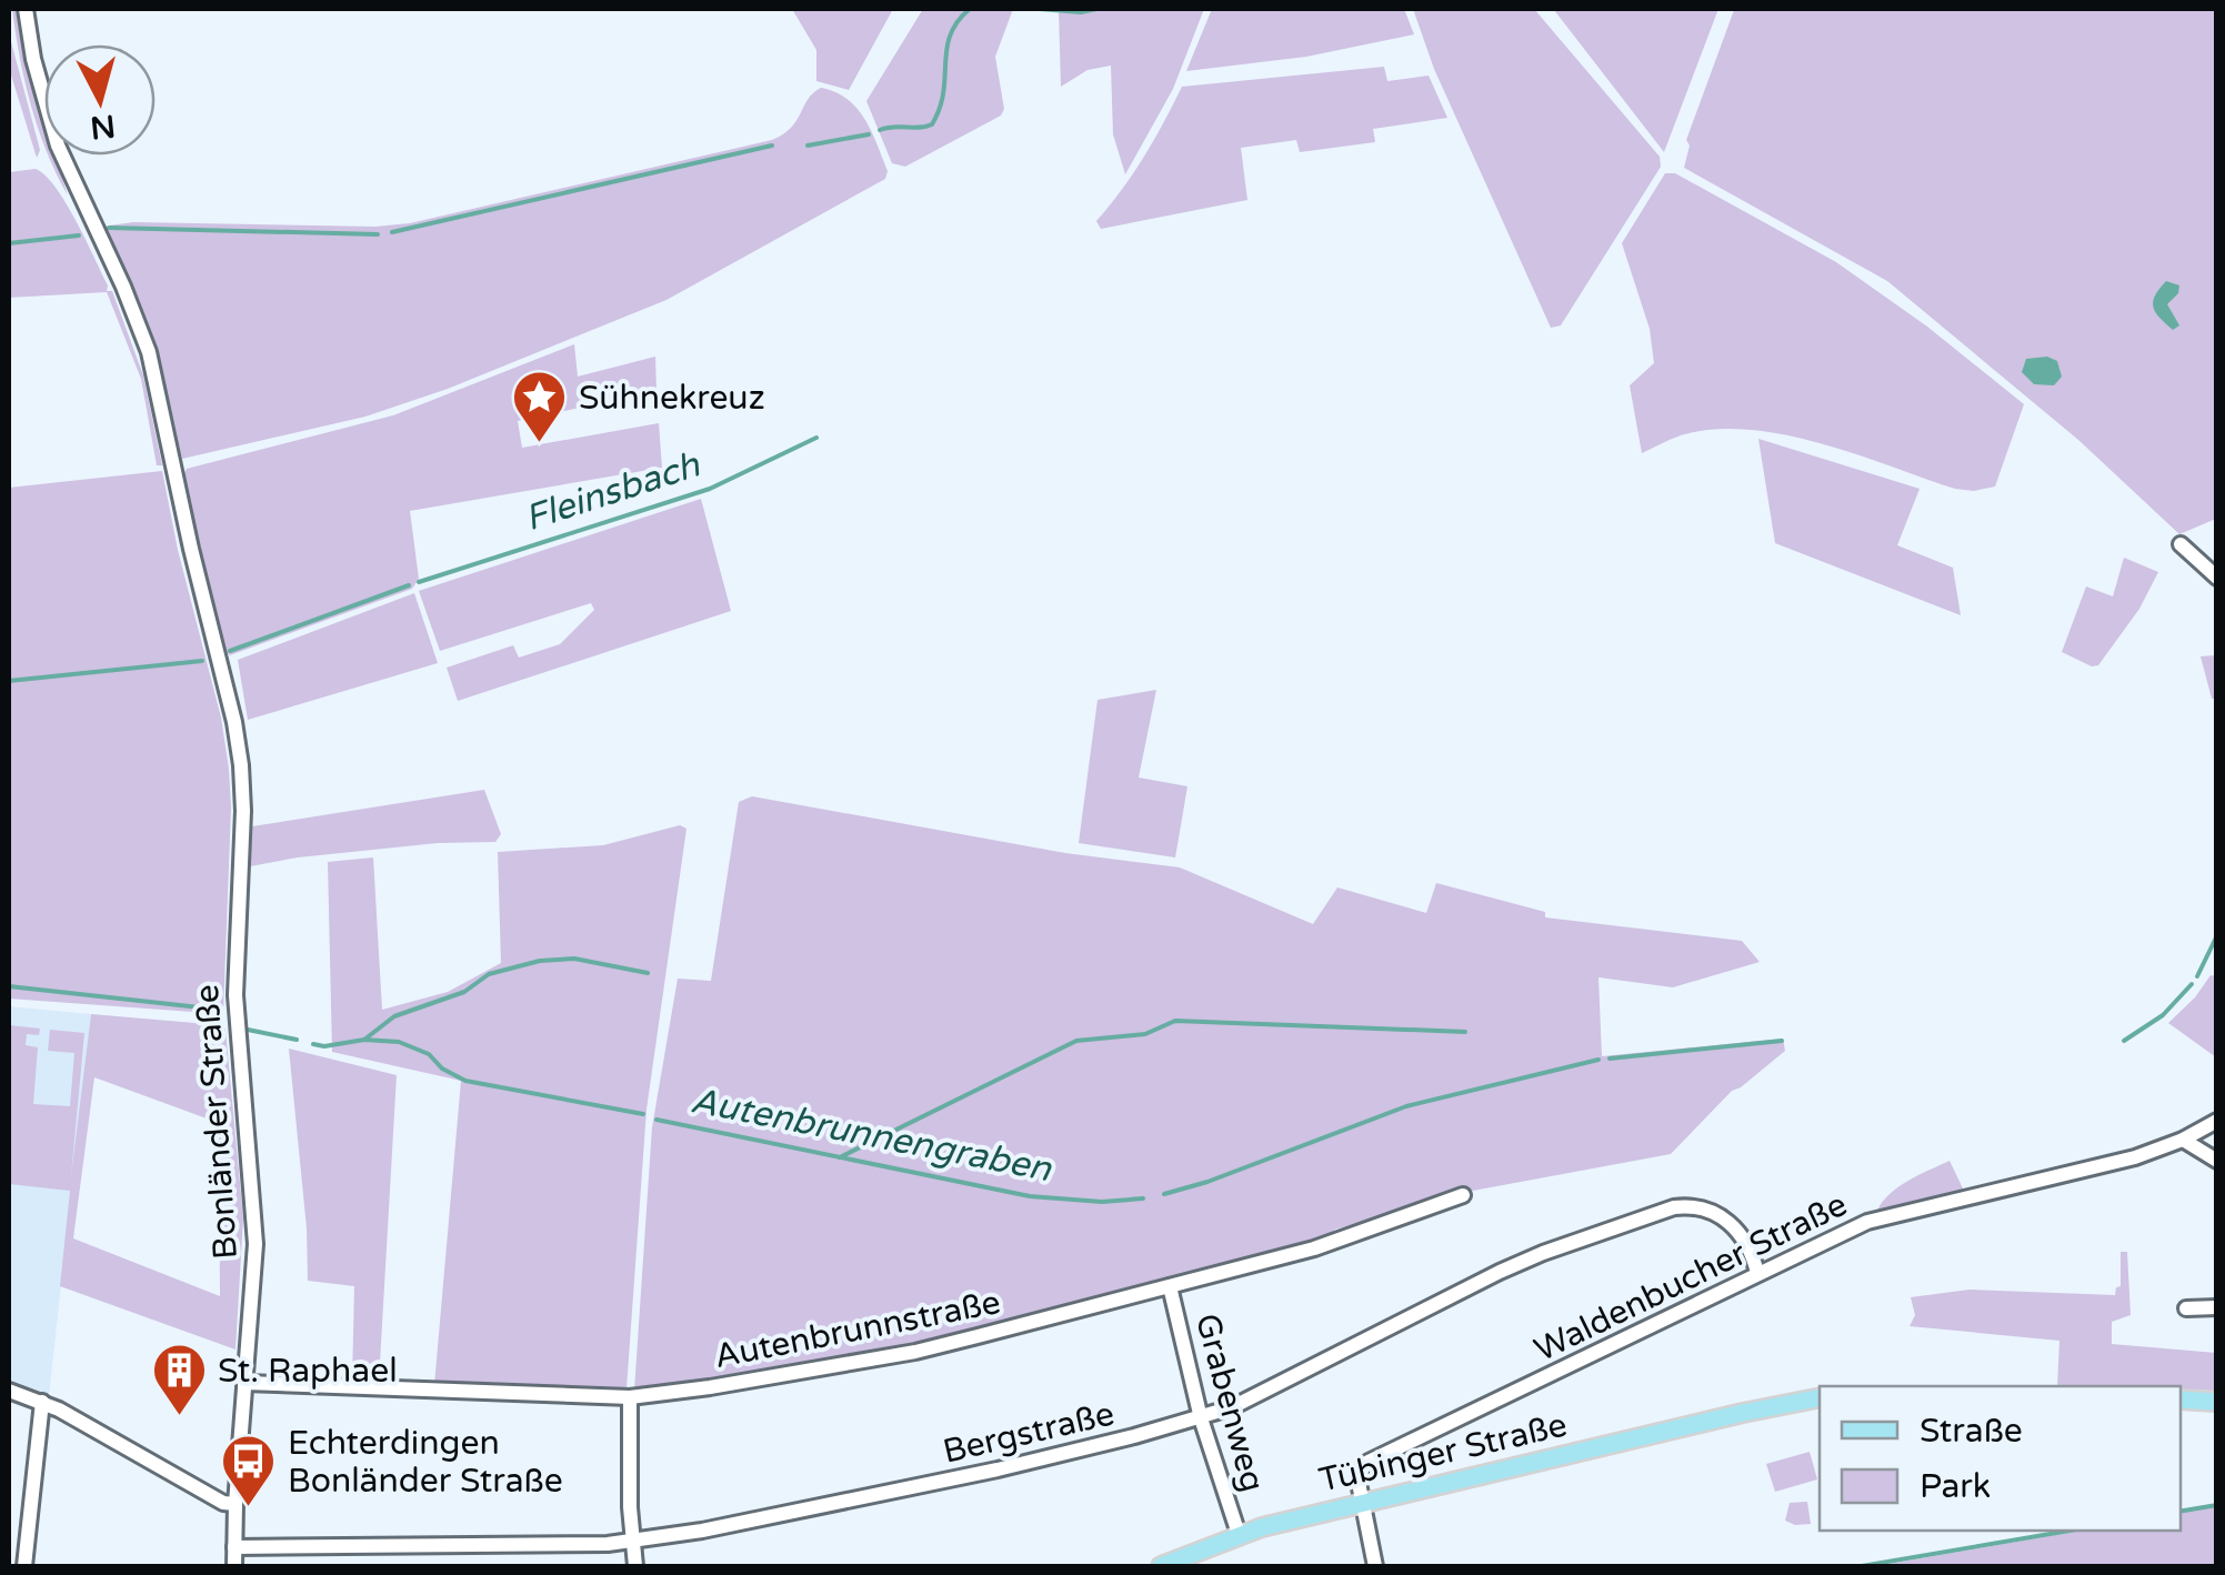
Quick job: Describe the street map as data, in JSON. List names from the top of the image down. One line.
{"streets":{"main road":["Tübinger Straße"],"street":["Bonländer Straße","Waldenbucher Straße","Autenbrunnstraße","Grabenweg","Bergstraße"]},"crossings":[["Bonländer Straße","Autenbrunnstraße"],["Bonländer Straße","Bergstraße"],["Waldenbucher Straße","Bergstraße"],["Waldenbucher Straße","Tübinger Straße"],["Autenbrunnstraße","Grabenweg"],["Grabenweg","Bergstraße"],["Grabenweg","Tübinger Straße"]],"water":["Fleinsbach","Autenbrunnengraben"],"places":{"place":["Sühnekreuz"],"building":["St. Raphael"],"bus stop":["Echterdingen Bonländer Straße"]},"legend":["Straße","Park"],"north":"bottom"}
